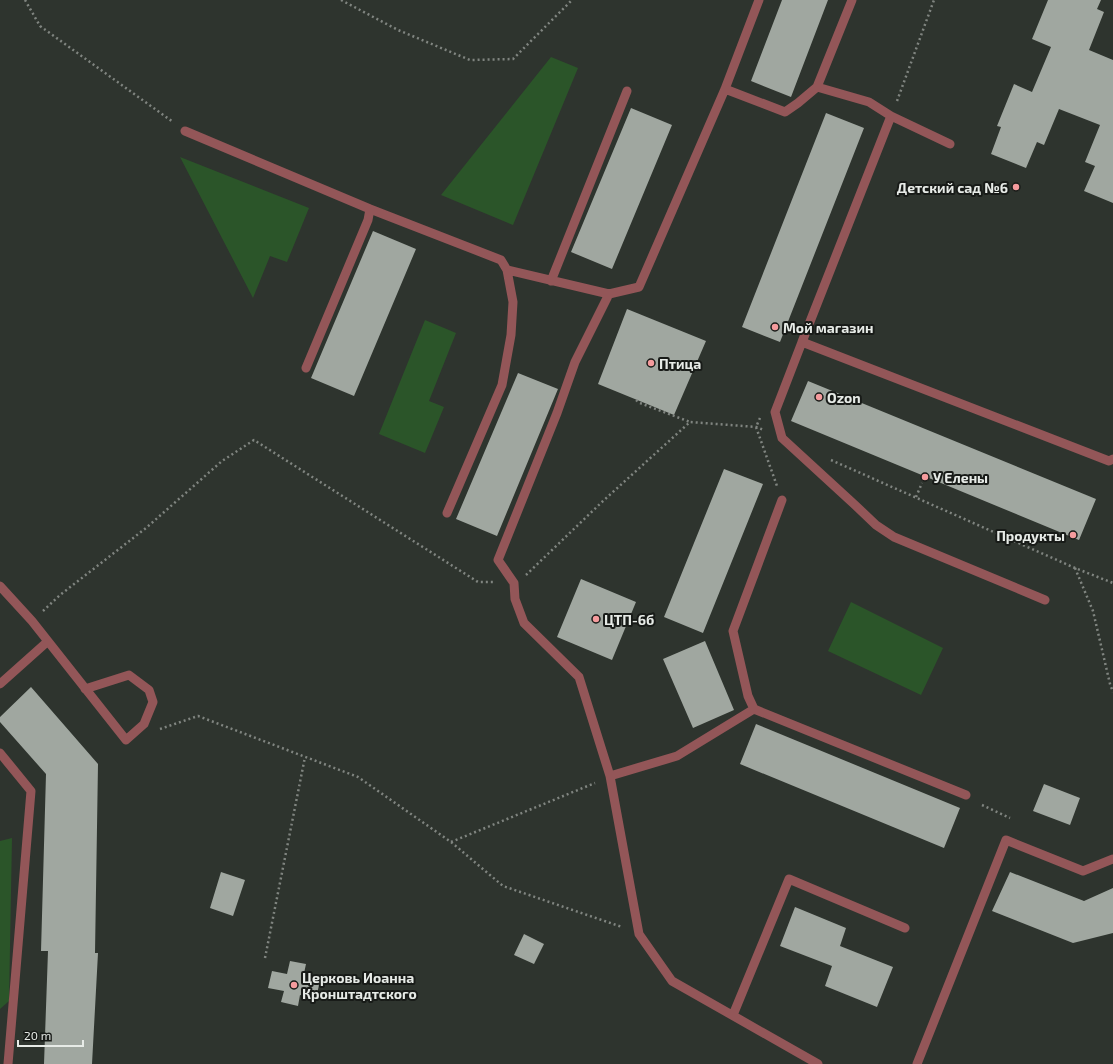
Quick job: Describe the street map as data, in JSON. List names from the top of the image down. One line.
{"places":["Детский сад №6","Мой магазин","Птица","Ozon","У Елены","Продукты","ЦТП-6б","Церковь Иоанна Кронштадтского"],"scale_bar":"20 m"}
